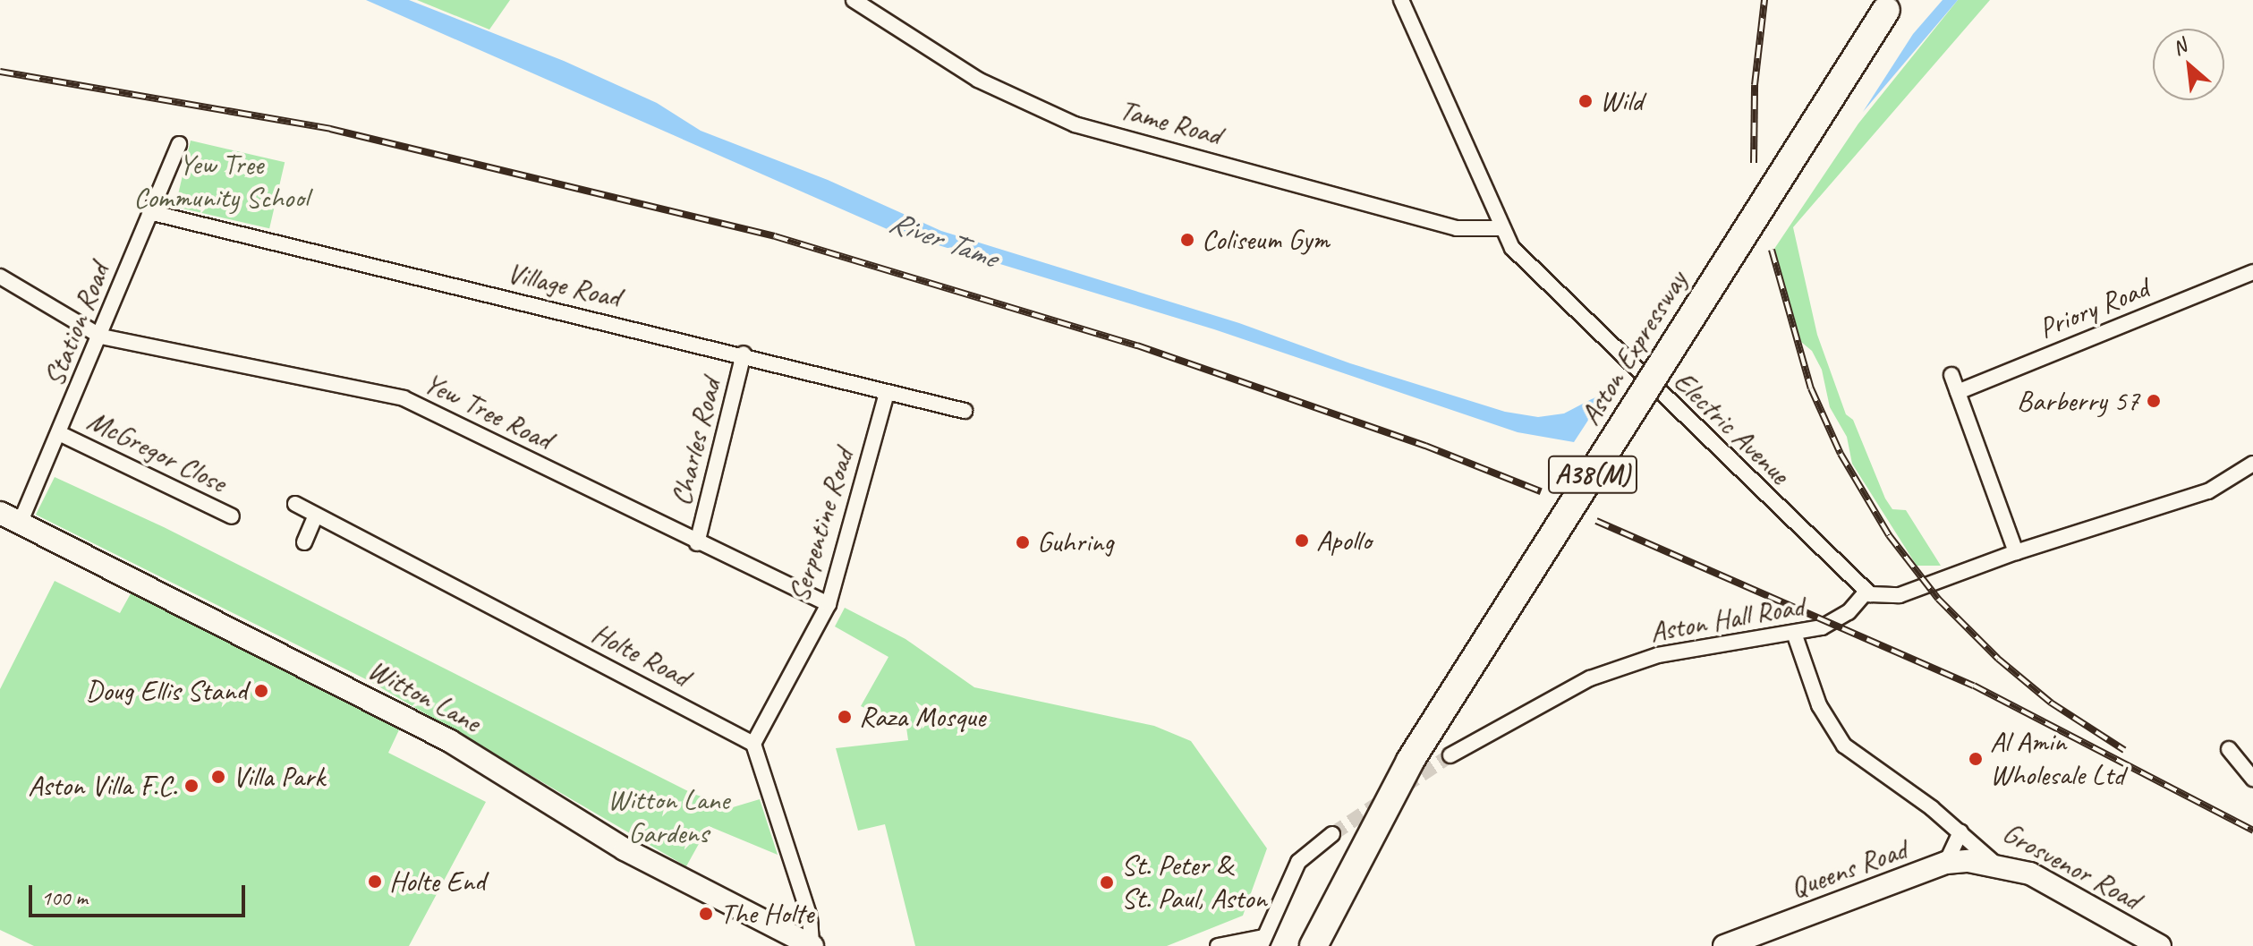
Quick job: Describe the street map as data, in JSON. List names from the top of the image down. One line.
{"streets":{"highway":["Aston Expressway","A38(M)"],"main road":["Witton Lane","Grosvenor Road","Queens Road"],"street":["Tame Road","Village Road","Priory Road","Station Road","Yew Tree Road","Electric Avenue","Charles Road","McGregor Close","Serpentine Road","Aston Hall Road","Holte Road"]},"crossings":[["Tame Road","Electric Avenue"],["Village Road","Station Road"],["Village Road","Charles Road"],["Village Road","Serpentine Road"],["Station Road","Yew Tree Road"],["Station Road","McGregor Close"],["Station Road","Witton Lane"],["Yew Tree Road","Charles Road"],["Yew Tree Road","Serpentine Road"],["Electric Avenue","Aston Hall Road"],["Serpentine Road","Holte Road"],["Aston Hall Road","Grosvenor Road"],["Grosvenor Road","Queens Road"]],"water":["River Tame"],"parks":["Yew Tree Community School","Witton Lane Gardens"],"places":["Wild","Coliseum Gym","Barberry 57","Apollo","Guhring","Doug Ellis Stand","Raza Mosque","Al Amin Wholesale Ltd","Villa Park","Aston Villa F.C.","Holte End","St. Peter & St. Paul, Aston","The Holte"],"scale_bar":"100 m","north":"top left"}
